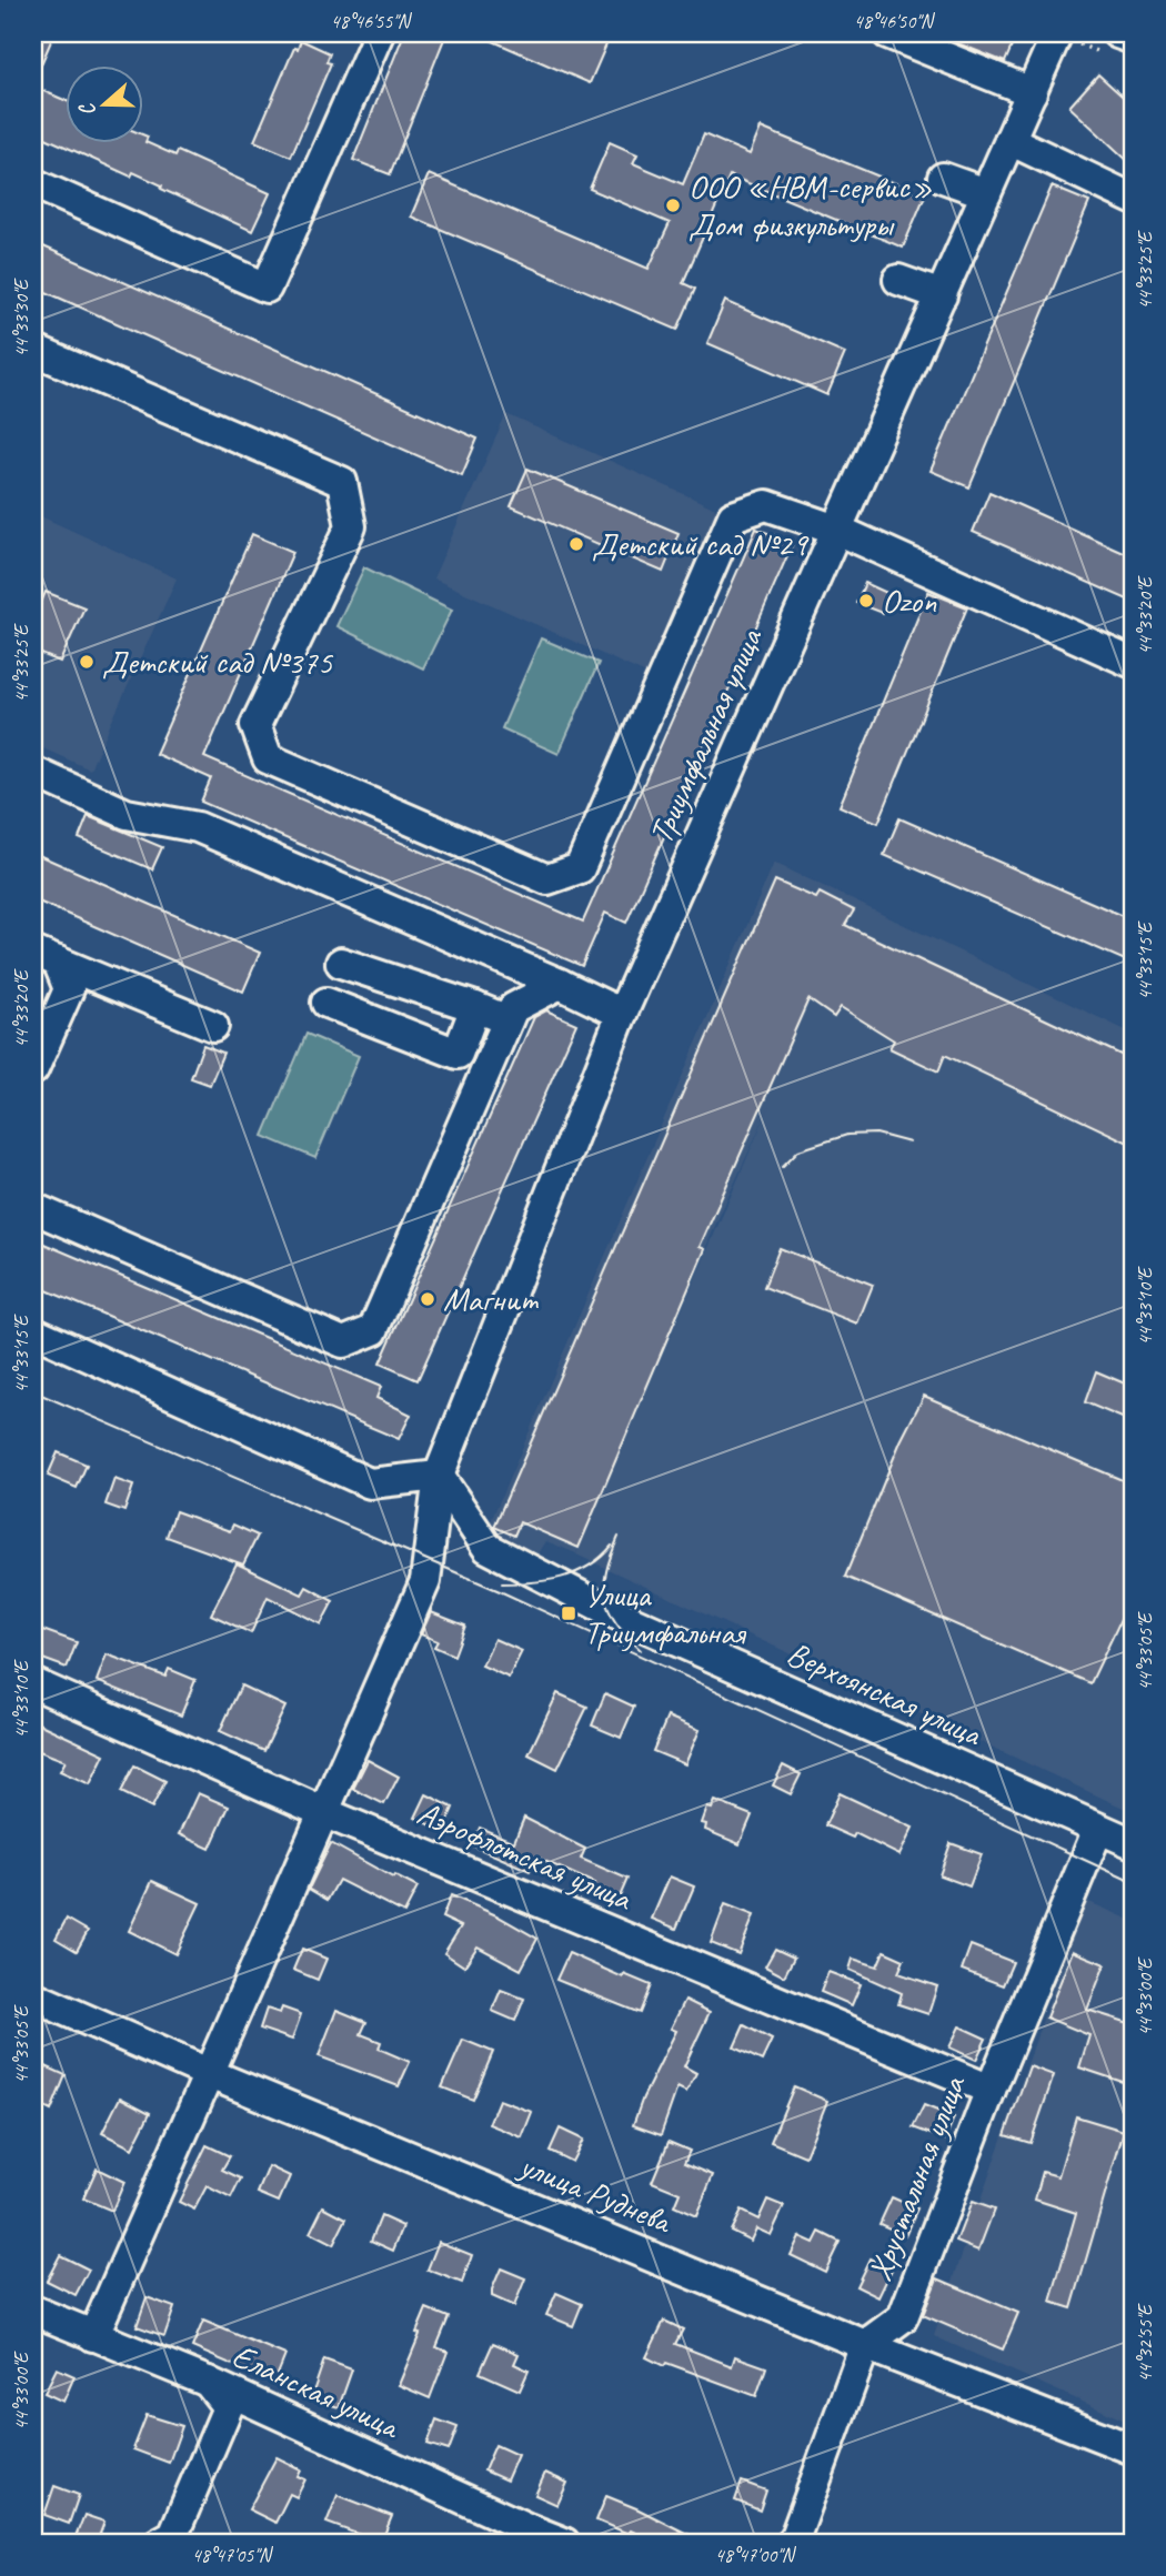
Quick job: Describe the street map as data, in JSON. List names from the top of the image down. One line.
{"streets":{"street":["Триумфальная улица","Верхоянская улица","Аэрофлотская улица","Хрустальная улица","улица Руднева","Еланская улица"]},"crossings":[["Триумфальная улица","Верхоянская улица"],["Триумфальная улица","Аэрофлотская улица"],["Триумфальная улица","улица Руднева"],["Триумфальная улица","Еланская улица"],["Верхоянская улица","Хрустальная улица"],["Аэрофлотская улица","Хрустальная улица"],["Хрустальная улица","улица Руднева"]],"places":{"other":["ООО «НВМ-сервис» Дом физкультуры","Детский сад №29","Ozon","Детский сад №375","Магнит"],"transit":["Улица Триумфальная"]},"north":"left","coordinates":["48°46'55\"N","48°46'50\"N","44°33'25\"E","44°33'30\"E","44°33'20\"E","44°33'15\"E","44°33'10\"E","44°33'05\"E","44°33'00\"E","44°32'55\"E","48°47'05\"N","48°47'00\"N"]}
